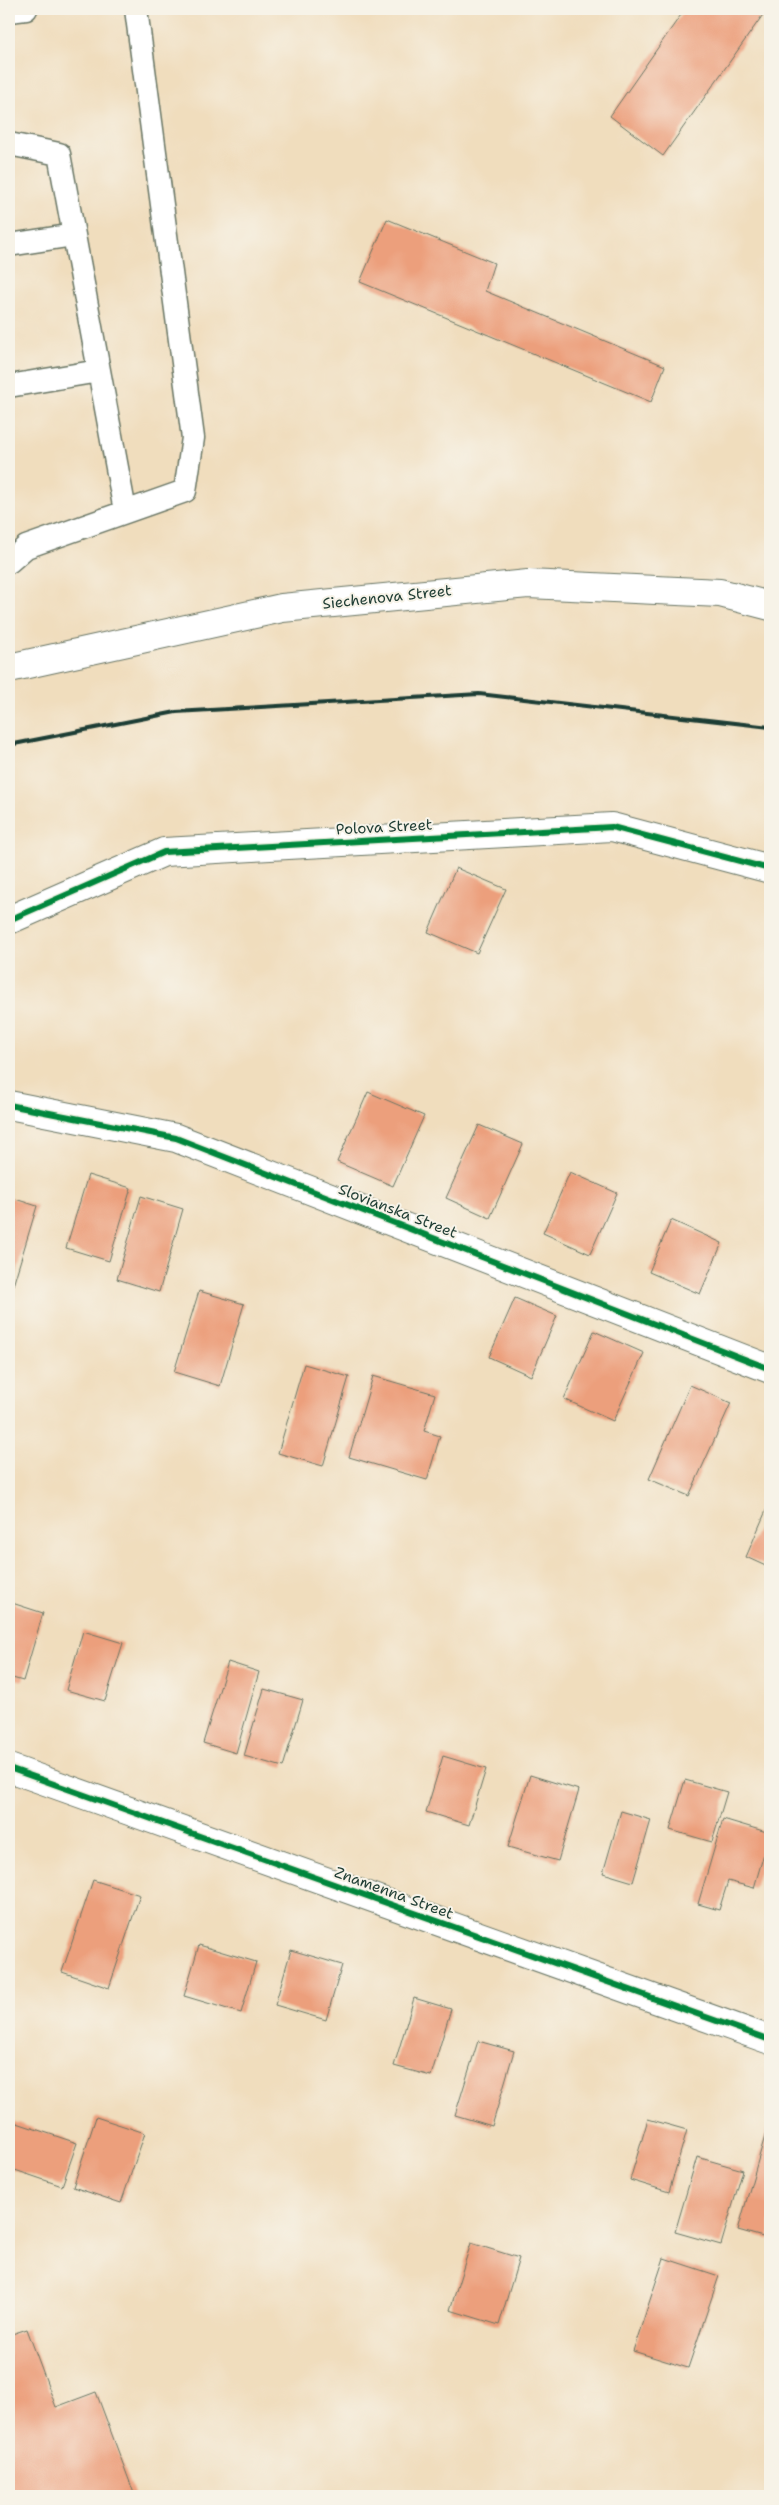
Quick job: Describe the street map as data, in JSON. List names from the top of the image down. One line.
{"streets":{"street":["Siechenova Street","Polova Street","Slovianska Street","Znamenna Street"]}}
